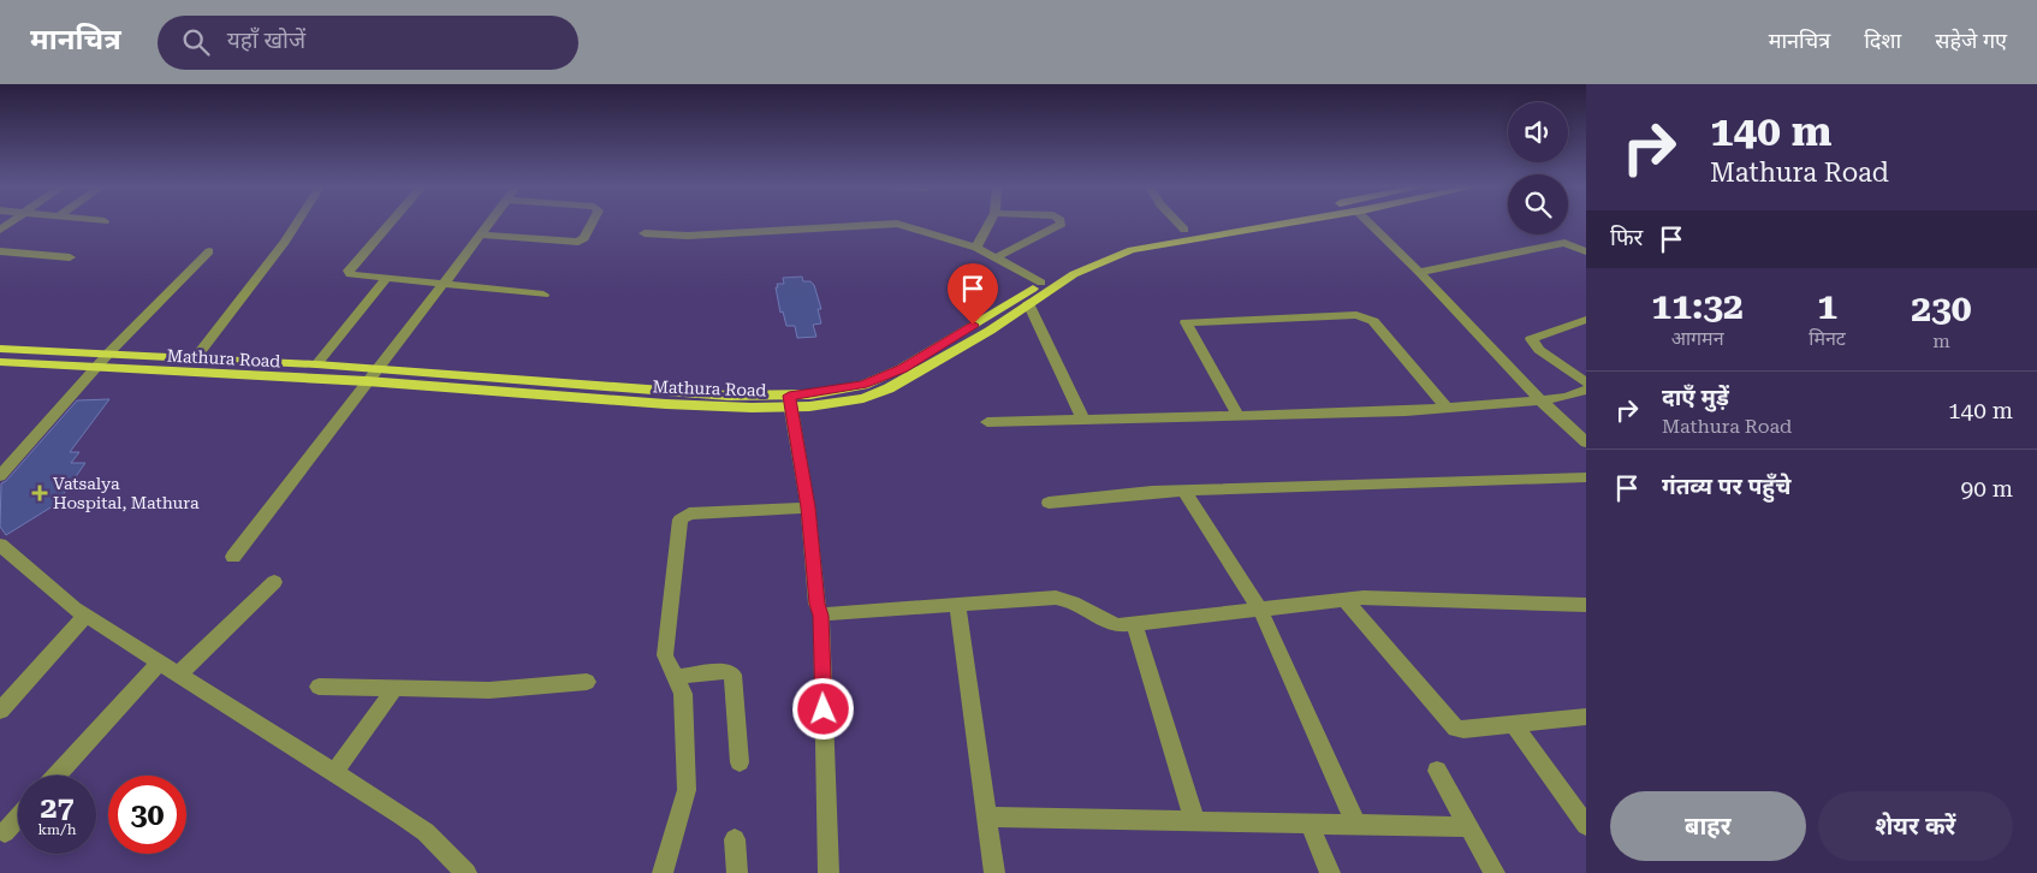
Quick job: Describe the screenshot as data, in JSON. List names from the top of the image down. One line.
{"streets":{"main road":["Mathura Road"]},"places":{"health":["Vatsalya Hospital, Mathura"]},"page":{"header":"मानचित्र","search":"यहाँ खोजें","nav":["मानचित्र","दिशा","सहेजे गए"],"turn":["140 m","Mathura Road"],"then":"फिर","eta":["11:32","आगमन","1","मिनट","230","m"],"list":[{"name":"दाएँ मुड़ें","note":"Mathura Road","value":"140 m"},{"name":"गंतव्य पर पहुँचे","value":"90 m"}],"speed":"27 km/h","limit":"30","buttons":["बाहर","शेयर करें"]}}
